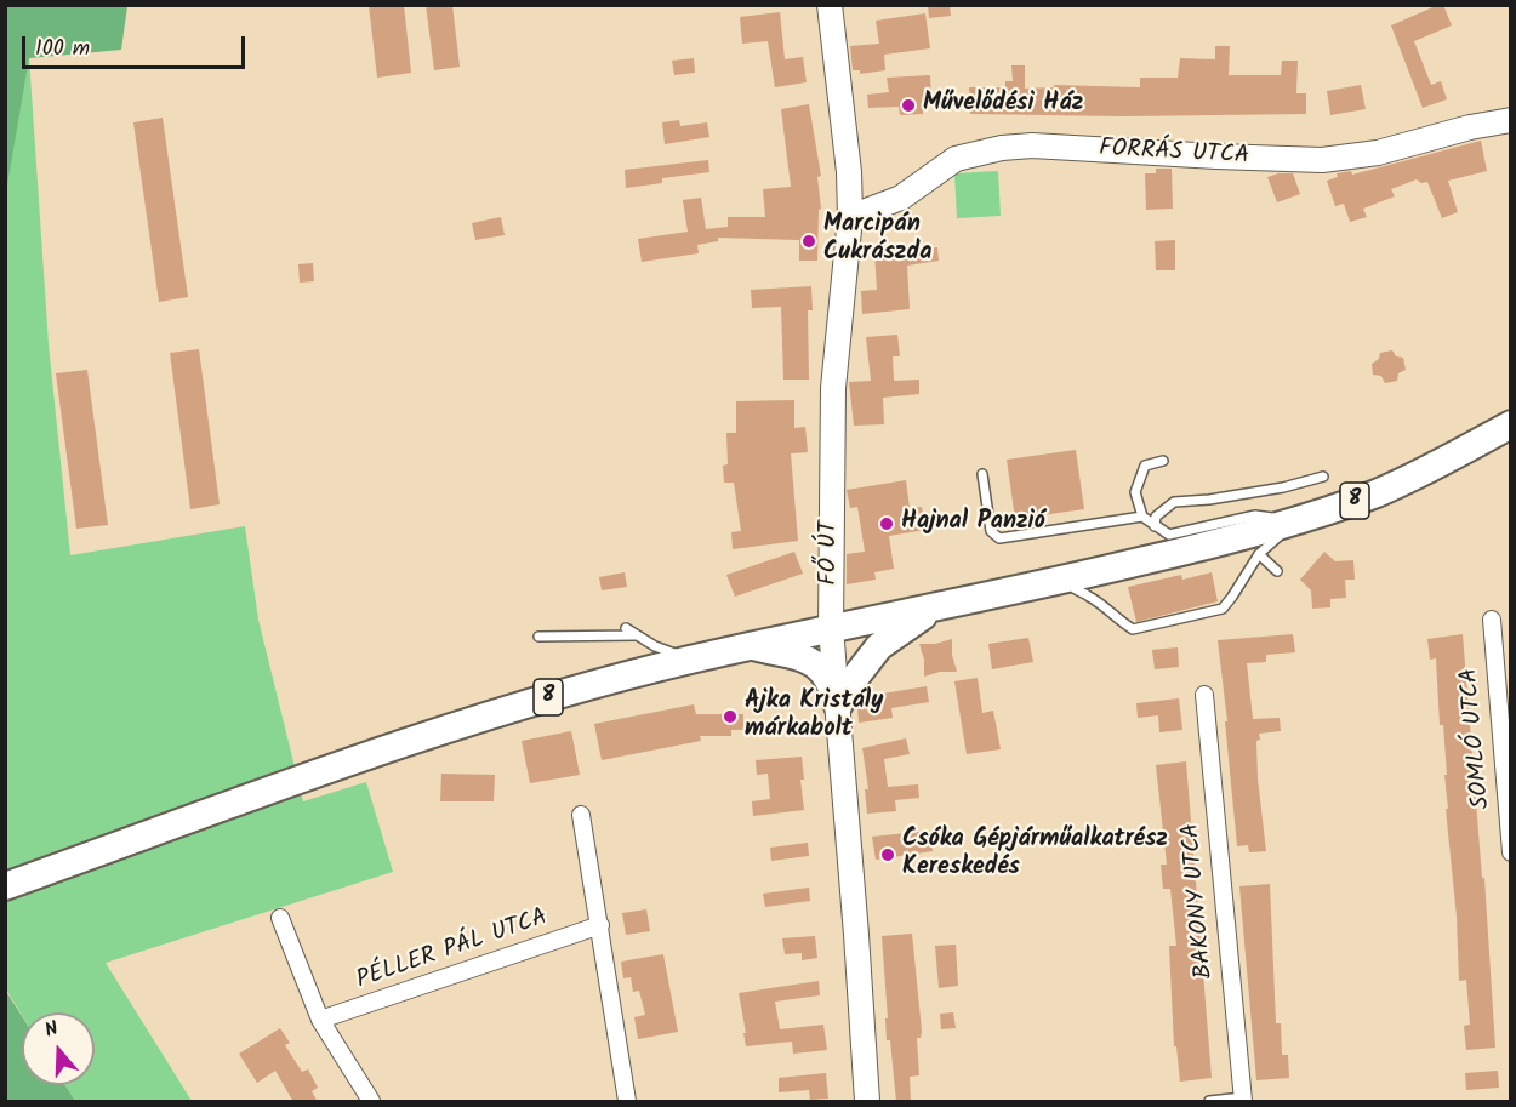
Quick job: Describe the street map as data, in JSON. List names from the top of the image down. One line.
{"streets":{"main road":["FORRÁS UTCA","8","FŐ ÚT"],"street":["SOMLÓ UTCA","BAKONY UTCA","PÉLLER PÁL UTCA"]},"crossings":[["FORRÁS UTCA","FŐ ÚT"],["8","FŐ ÚT"]],"places":["Művelődési Ház","Marcipán Cukrászda","Hajnal Panzió","Ajka Kristály márkabolt","Csóka Gépjárműalkatrész Kereskedés"],"scale_bar":"100 m","north":"top"}
